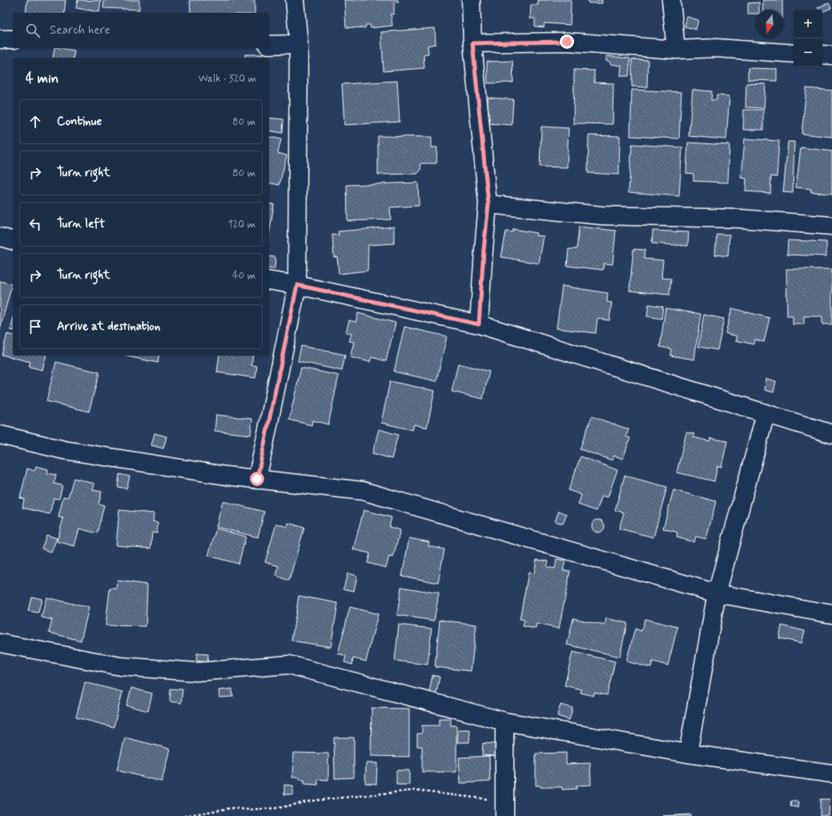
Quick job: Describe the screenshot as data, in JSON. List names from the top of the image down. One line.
{"north":"bottom","page":{"map_buttons":["+","−"],"search":"Search here","heading":["4 min","Walk · 320 m"],"list":[["Continue","80 m"],["Turn right","80 m"],["Turn left","120 m"],["Turn right","40 m"],"Arrive at destination"]}}
